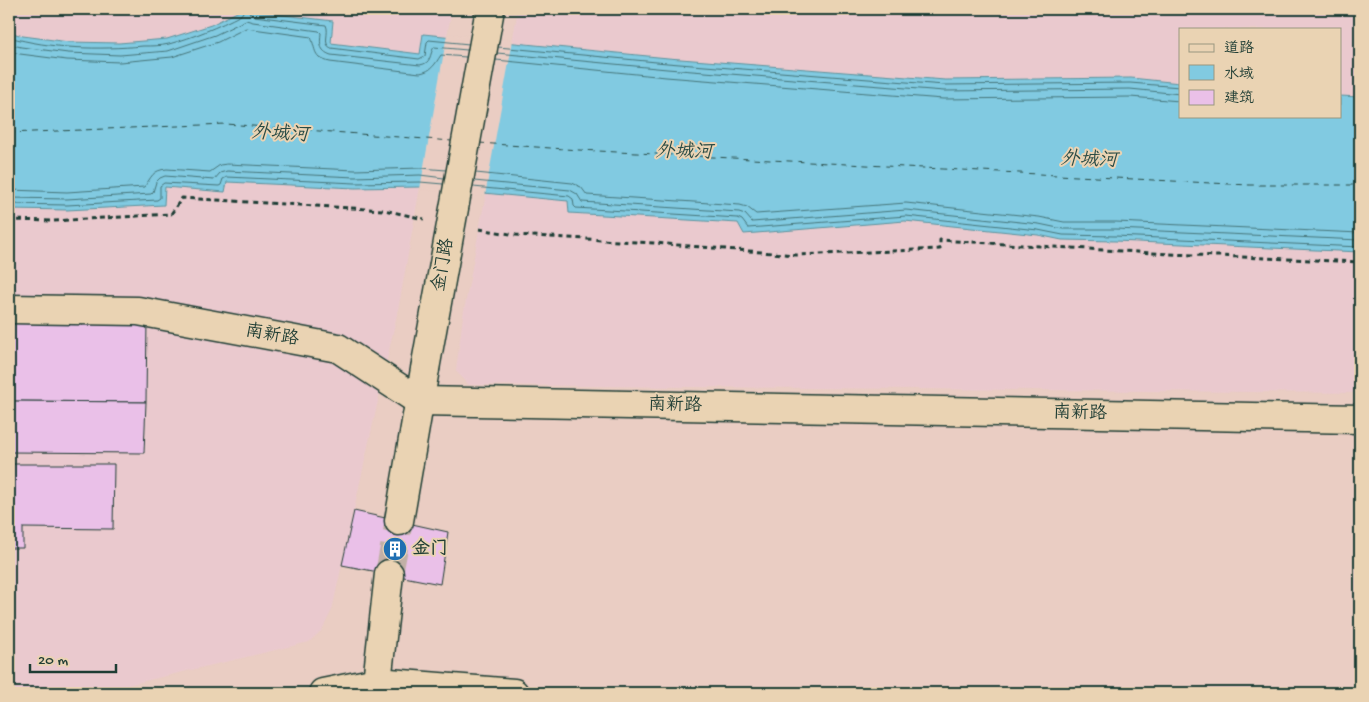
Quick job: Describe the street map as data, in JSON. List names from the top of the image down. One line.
{"streets":{"street":["金门路","南新路"]},"crossings":[["金门路","南新路"]],"water":["外城河"],"places":{"building":["金门"]},"legend":["道路","水域","建筑"],"scale_bar":"20 m"}
